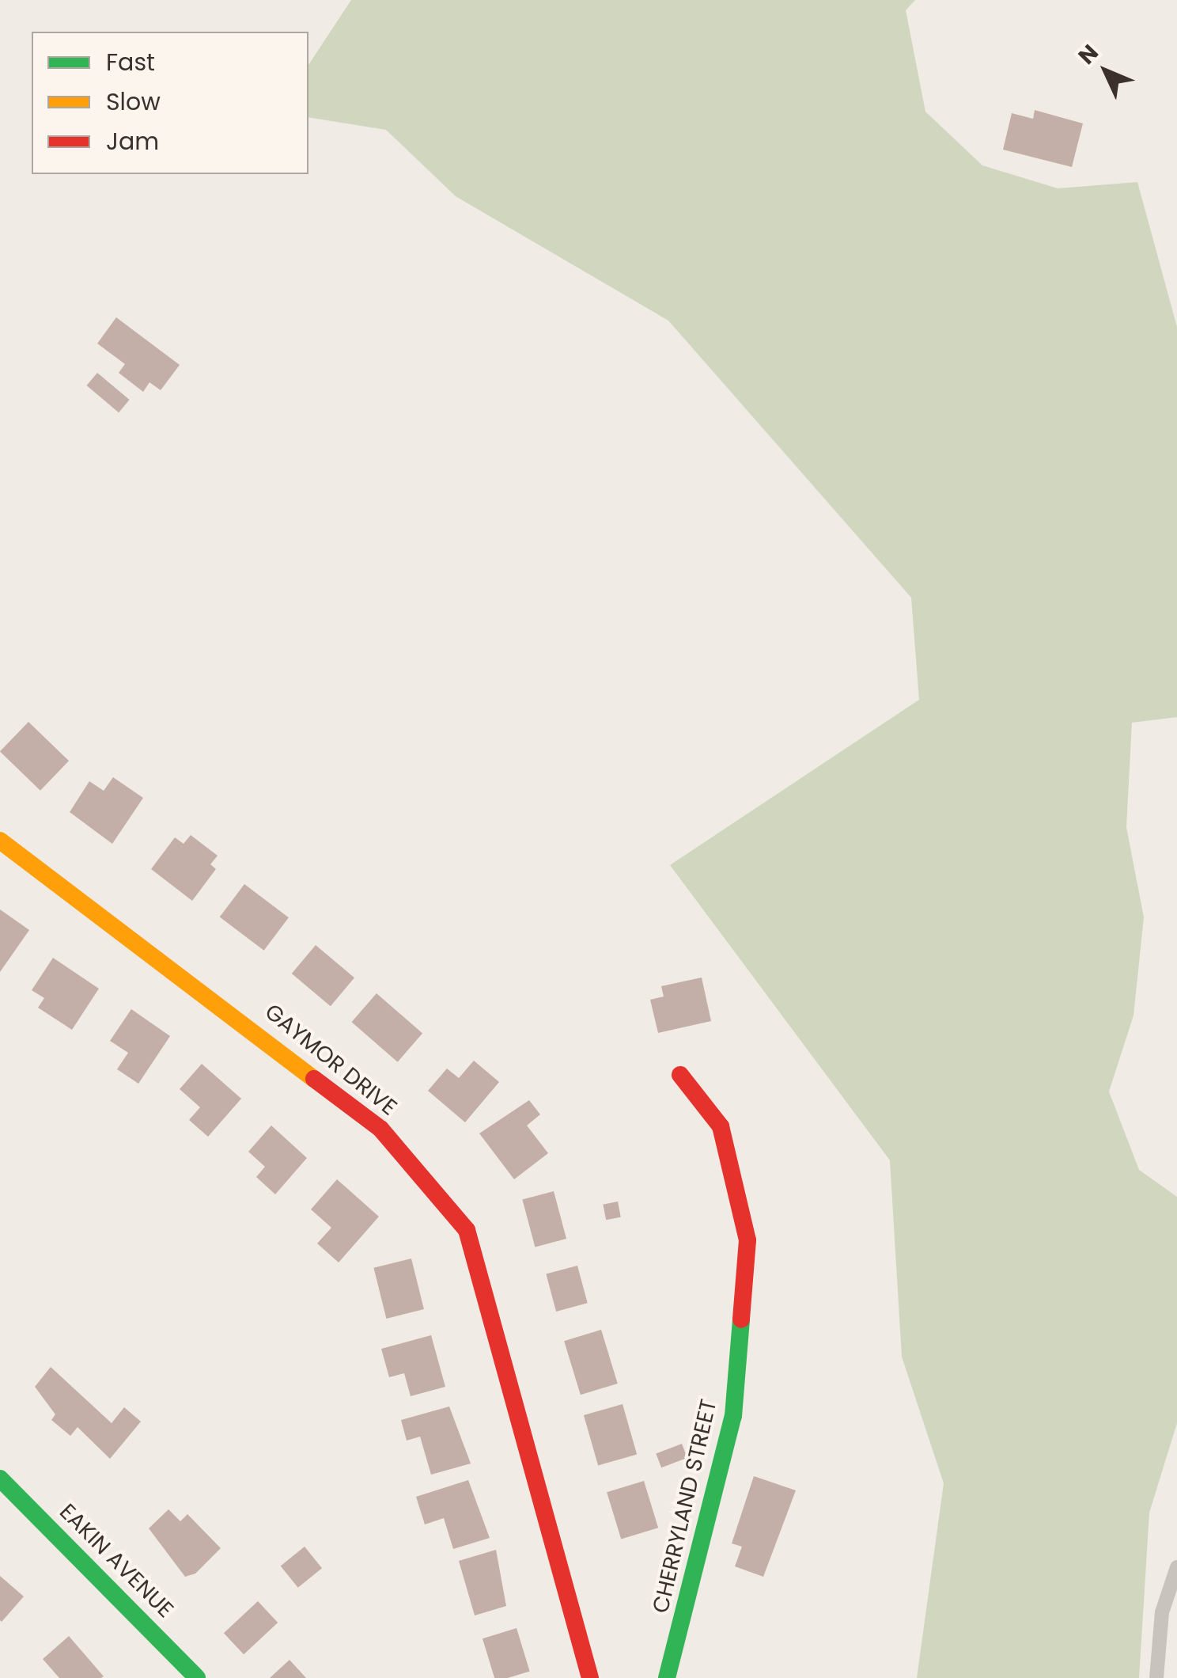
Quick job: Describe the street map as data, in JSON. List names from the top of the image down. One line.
{"streets":{"street":["GAYMOR DRIVE","CHERRYLAND STREET","EAKIN AVENUE"]},"legend":["Fast","Slow","Jam"],"north":"top left"}
